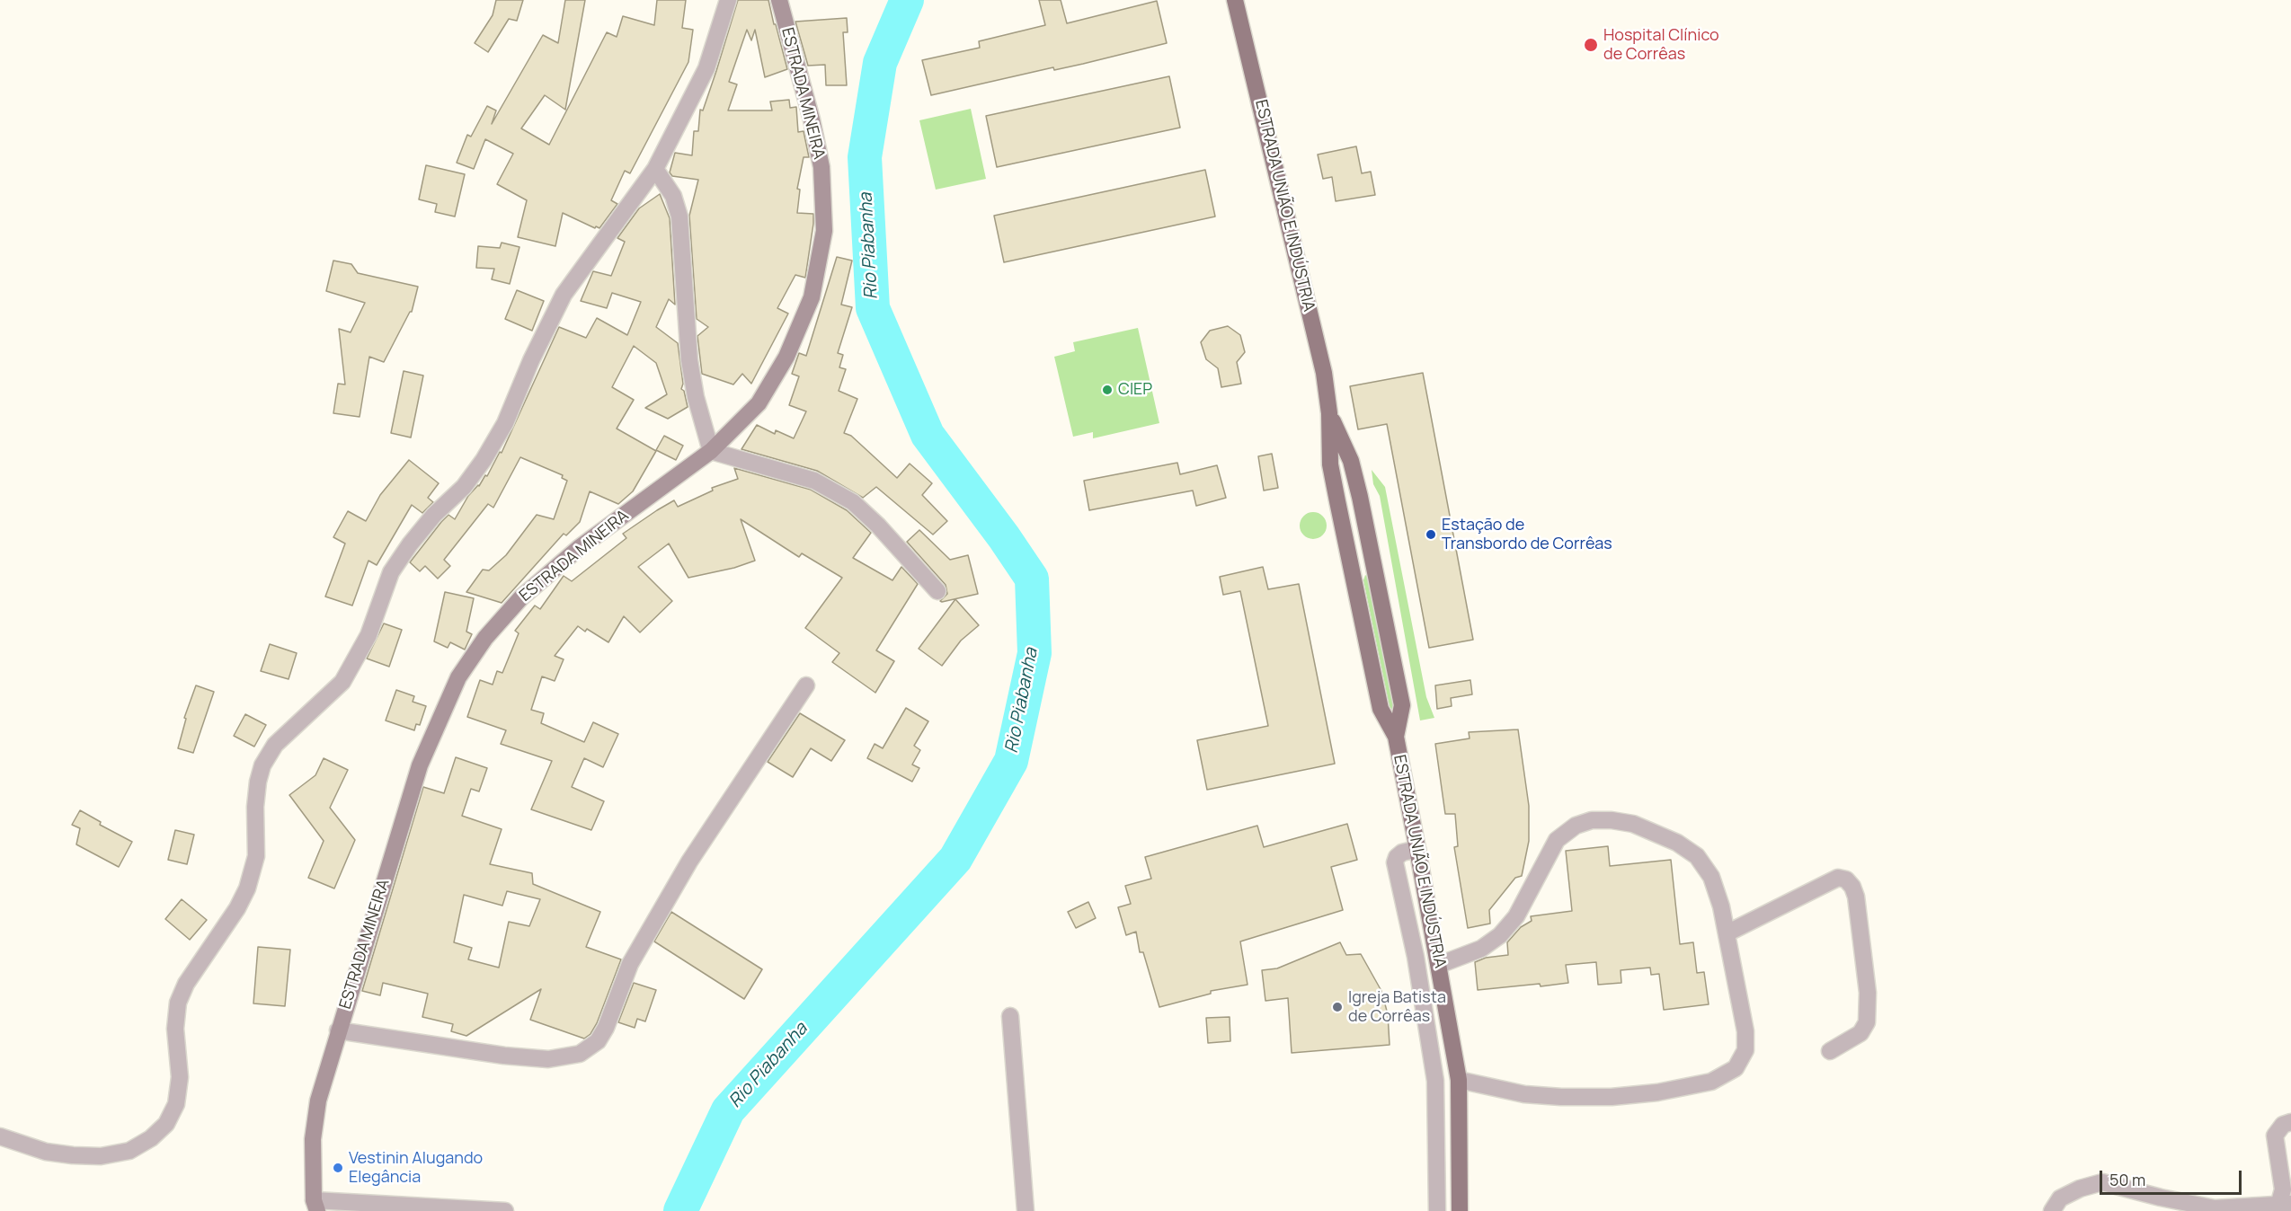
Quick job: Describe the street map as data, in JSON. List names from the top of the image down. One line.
{"streets":{"main road":["ESTRADA UNIÃO E INDÚSTRIA"],"street":["ESTRADA MINEIRA"]},"water":["Rio Piabanha"],"places":["Hospital Clínico de Corrêas","CIEP","Estação de Transbordo de Corrêas","Igreja Batista de Corrêas","Vestinin Alugando Elegância"],"scale_bar":"50 m"}
